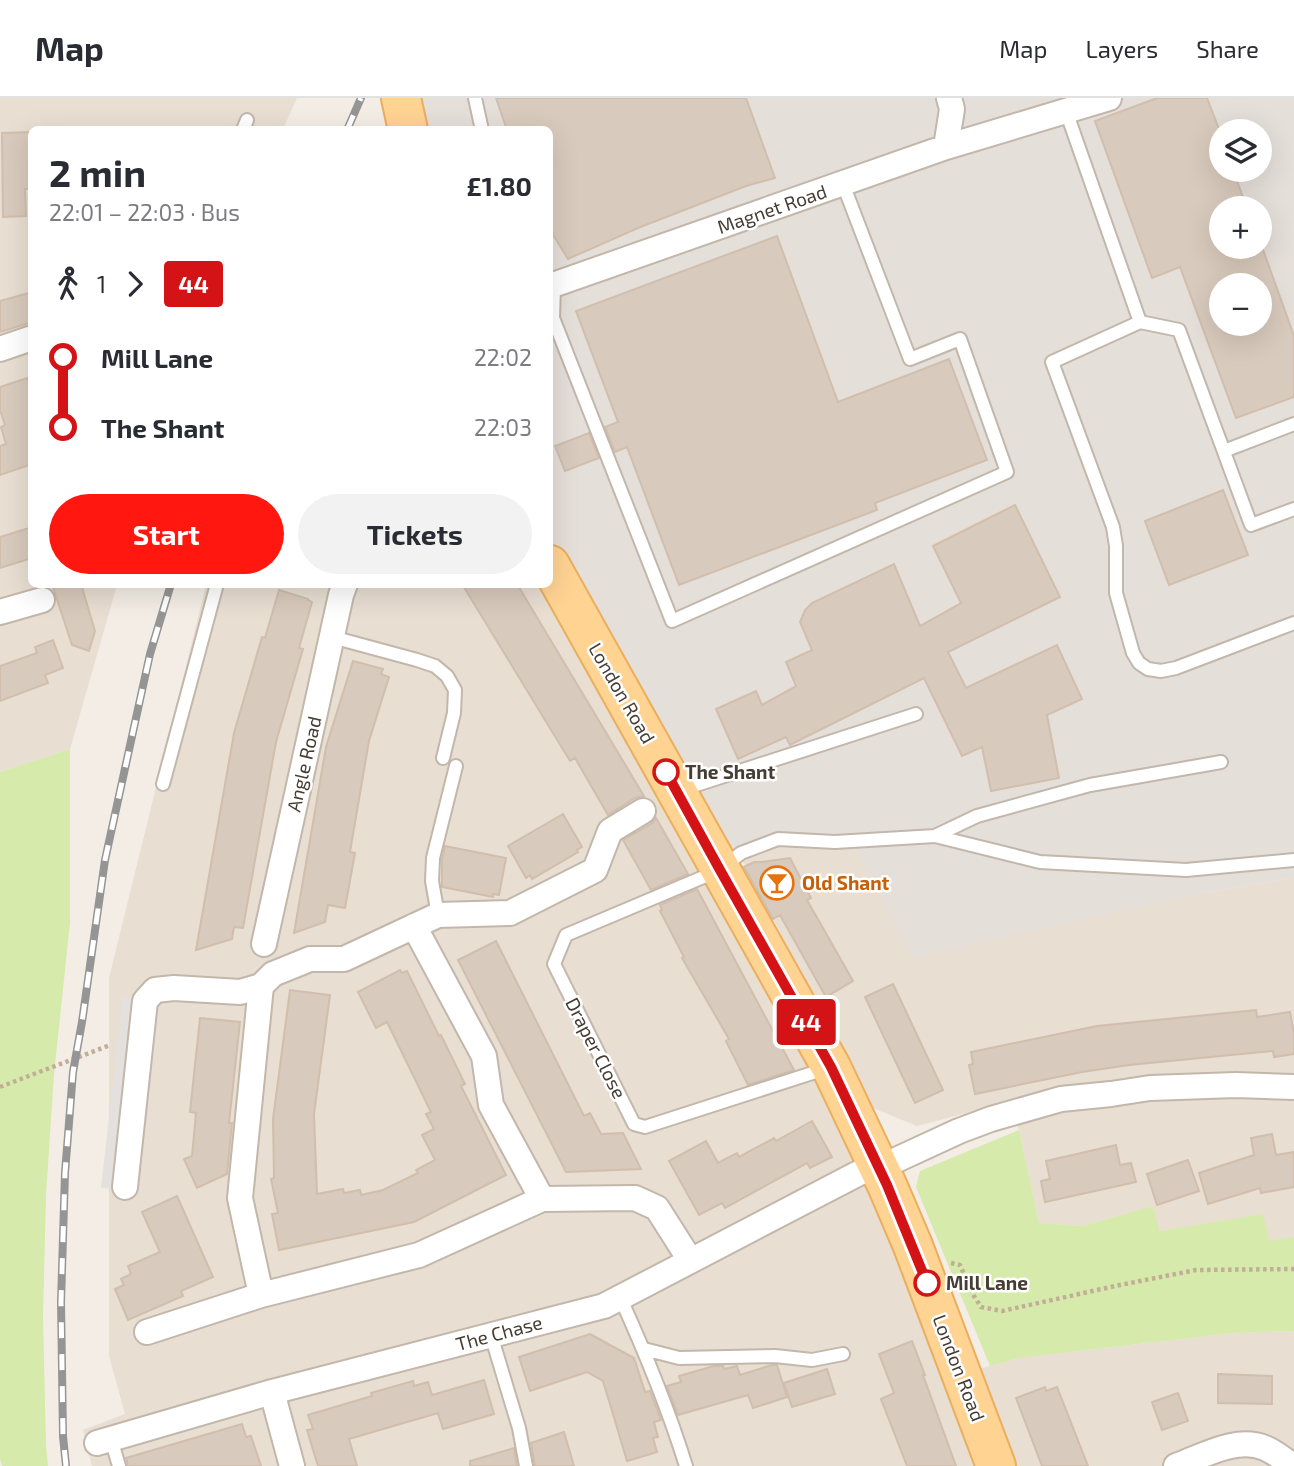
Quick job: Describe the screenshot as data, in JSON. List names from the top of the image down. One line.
{"streets":{"main road":["London Road"],"street":["Magnet Road","Angle Road","The Chase"],"lane":["Draper Close"]},"crossings":[["London Road","Draper Close"],["London Road","The Chase"]],"places":{"other":["The Shant","Mill Lane"],"bar":["Old Shant"]},"lines":["bus line 44"],"page":{"header":"Map","nav":["Map","Layers","Share"],"on_map":"44","map_buttons":["+","−"],"heading":["2 min","22:01 – 22:03 · Bus","£1.80"],"legs":["1","44"],"list":[{"name":"Mill Lane","value":"22:02"},{"name":"The Shant","value":"22:03"}],"buttons":["Start","Tickets"]}}
